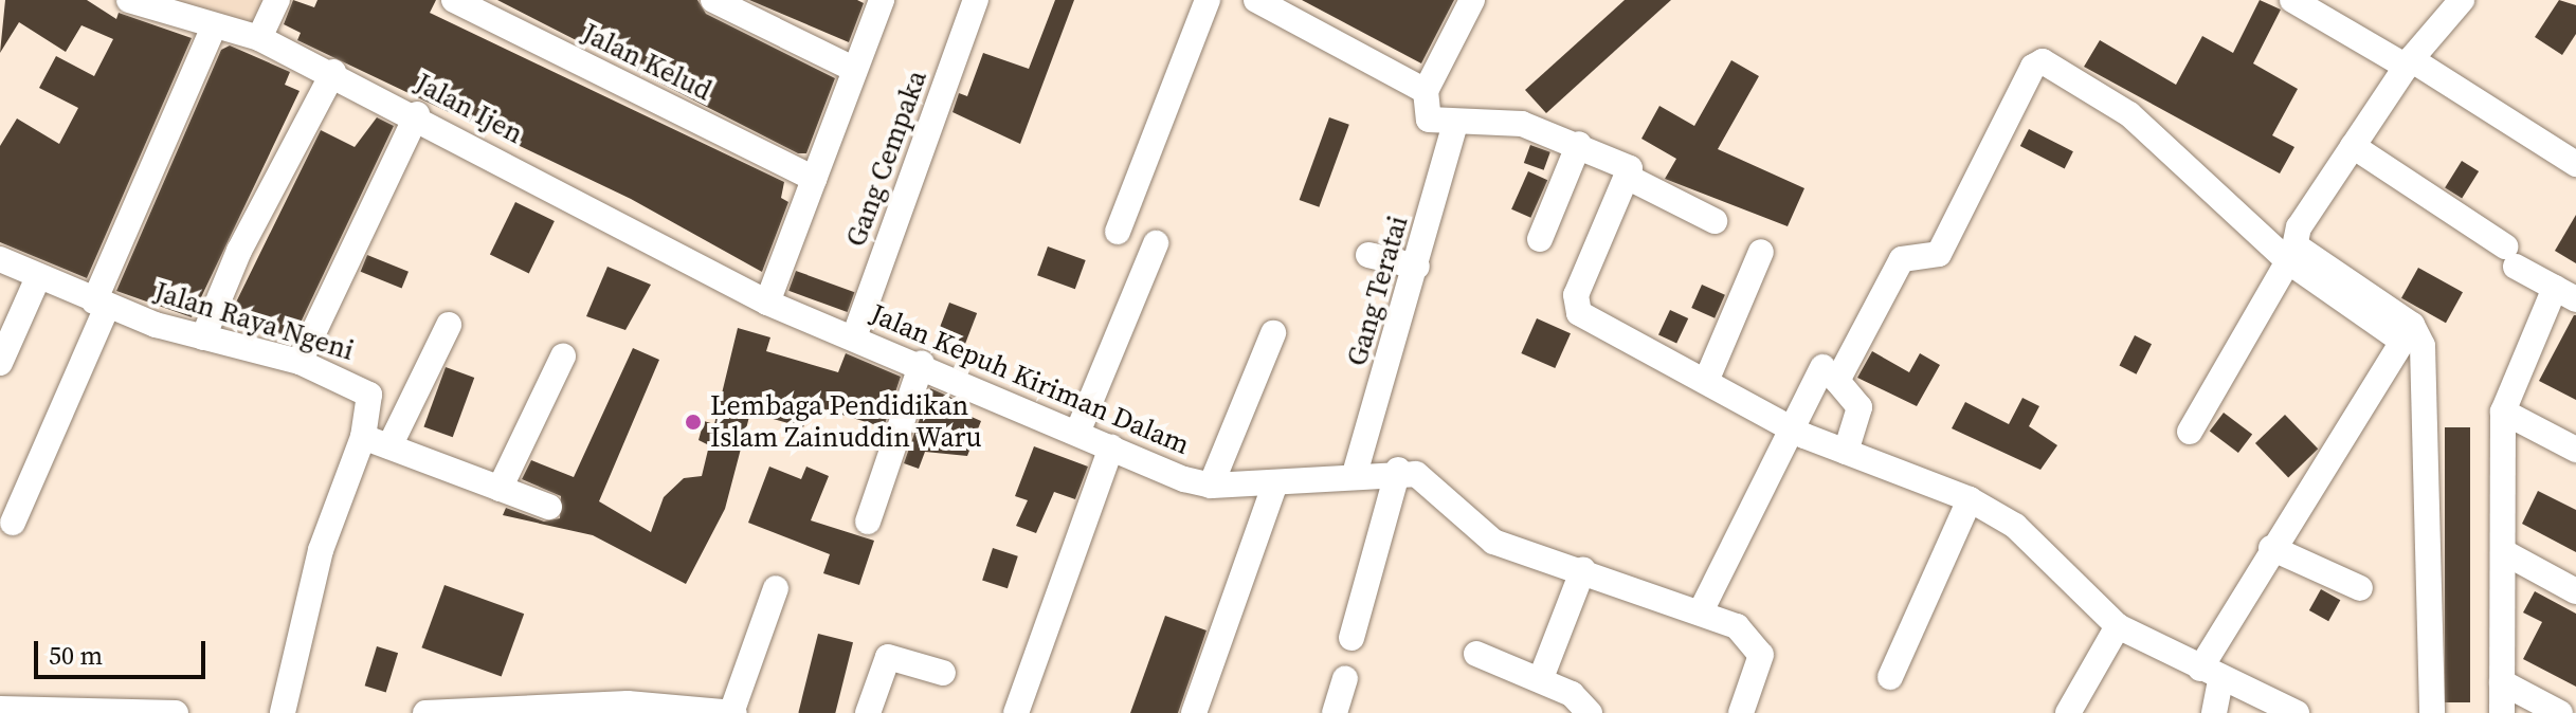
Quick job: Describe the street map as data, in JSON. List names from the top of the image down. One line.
{"streets":{"street":["Jalan Kelud","Jalan Ijen","Gang Cempaka","Gang Teratai","Jalan Raya Ngeni","Jalan Kepuh Kiriman Dalam"]},"crossings":[["Jalan Ijen","Jalan Kepuh Kiriman Dalam"],["Gang Cempaka","Jalan Kepuh Kiriman Dalam"],["Gang Teratai","Jalan Kepuh Kiriman Dalam"]],"places":["Lembaga Pendidikan Islam Zainuddin Waru"],"scale_bar":"50 m"}
